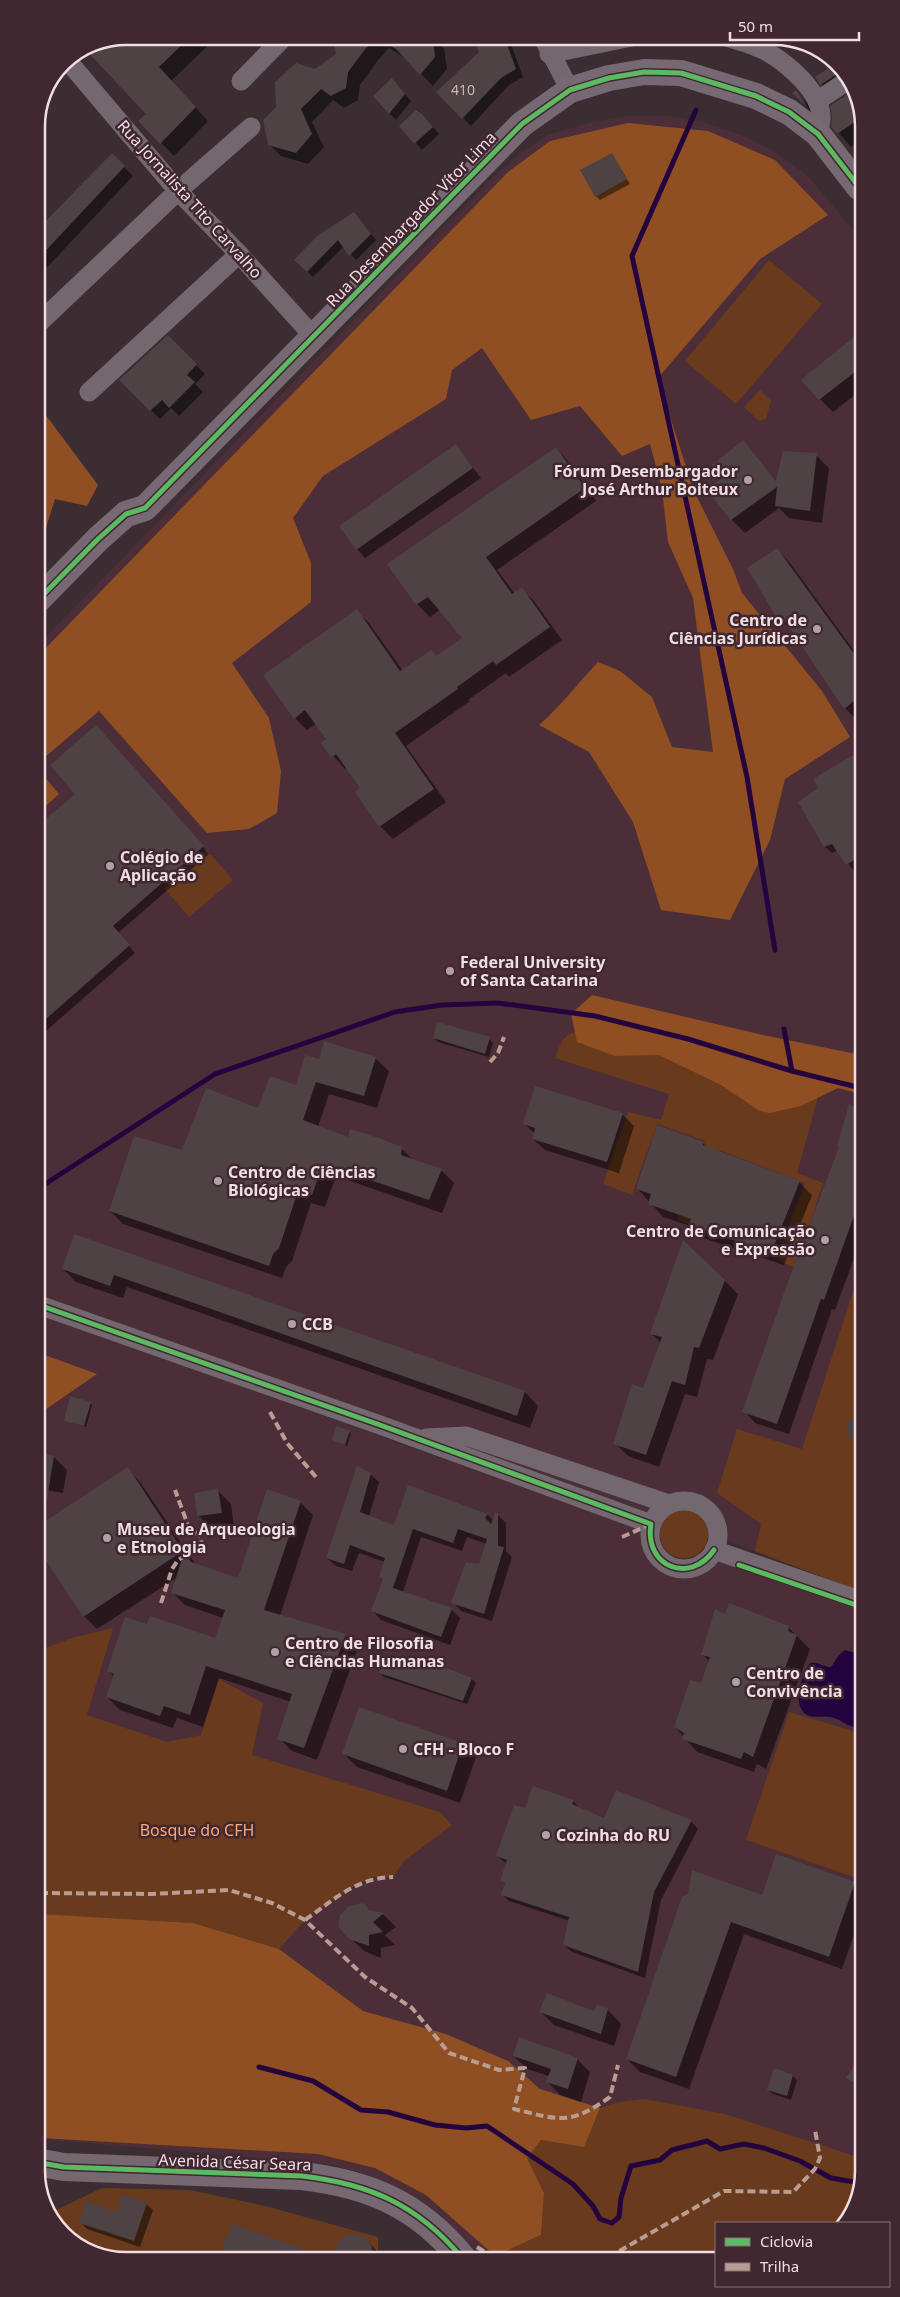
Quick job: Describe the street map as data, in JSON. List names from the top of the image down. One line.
{"streets":{"main road":["Rua Desembargador Vítor Lima","Avenida César Seara"],"street":["Rua Jornalista Tito Carvalho"]},"crossings":[["Rua Jornalista Tito Carvalho","Rua Desembargador Vítor Lima"]],"parks":["Bosque do CFH"],"places":["Fórum Desembargador José Arthur Boiteux","Centro de Ciências Jurídicas","Colégio de Aplicação","Federal University of Santa Catarina","Centro de Ciências Biológicas","Centro de Comunicação e Expressão","CCB","Museu de Arqueologia e Etnologia","Centro de Filosofia e Ciências Humanas","Centro de Convivência","CFH - Bloco F","Cozinha do RU"],"house_numbers":["410"],"legend":["Ciclovia","Trilha"],"scale_bar":"50 m"}
